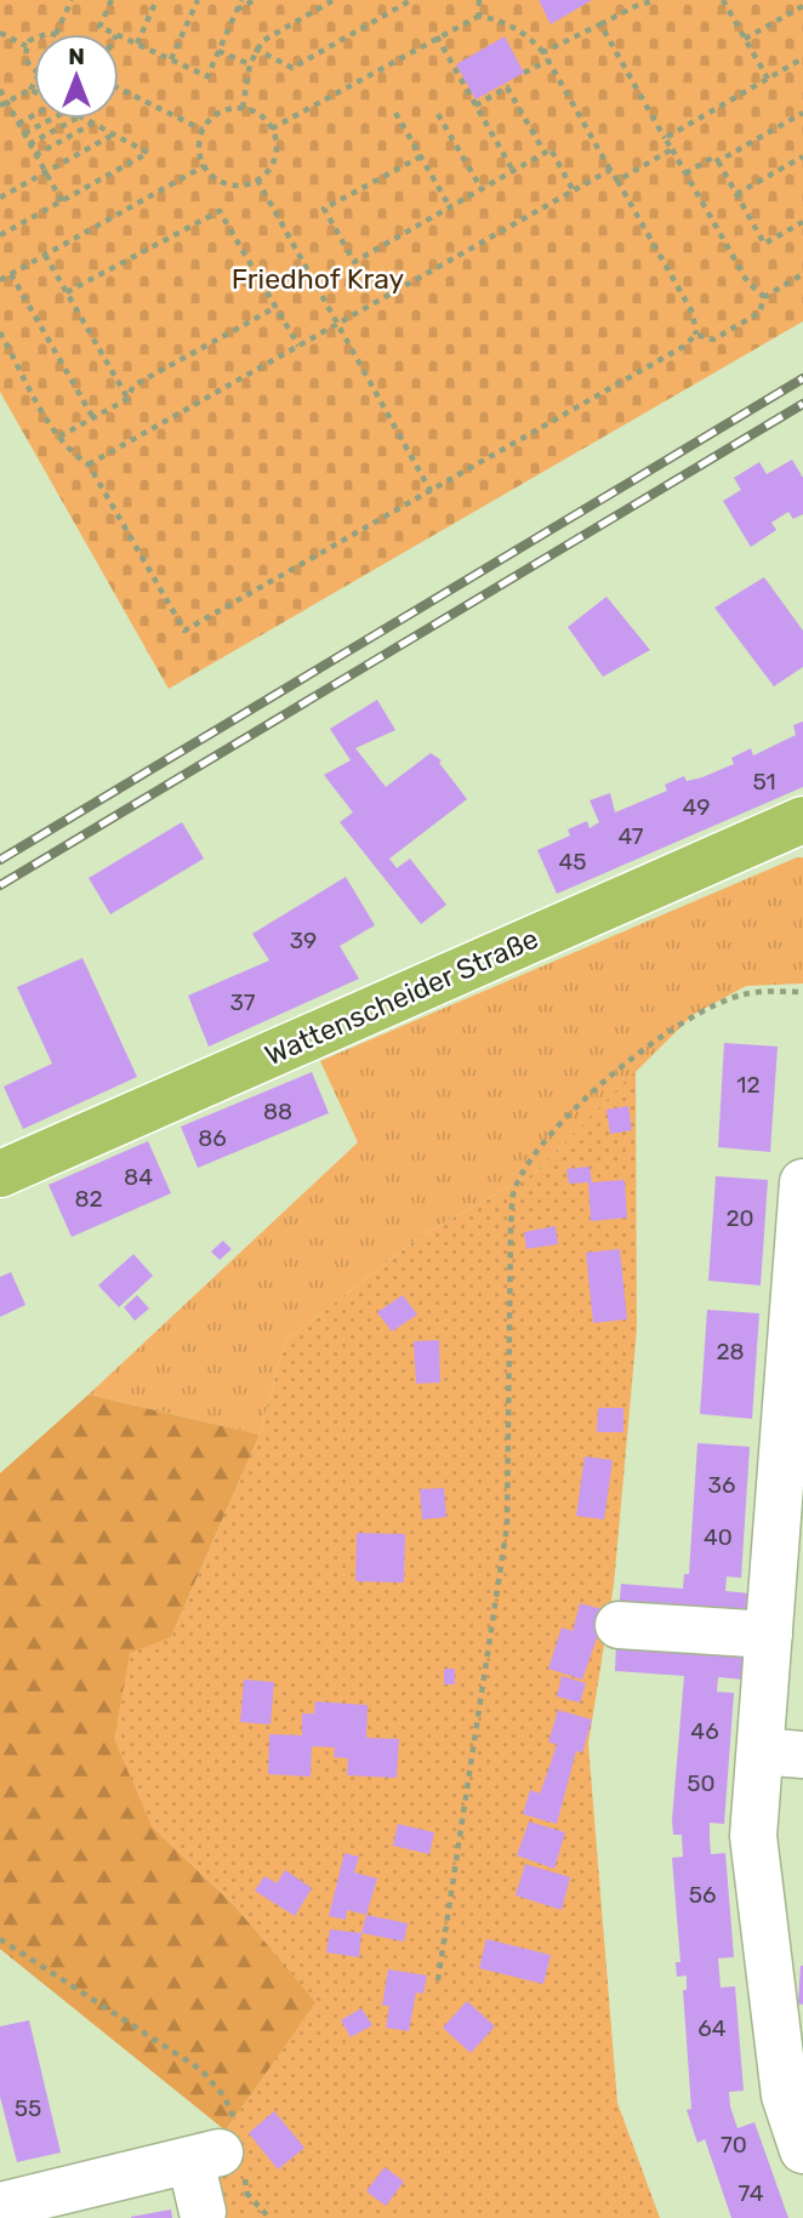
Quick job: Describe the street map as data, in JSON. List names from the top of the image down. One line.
{"streets":{"main road":["Wattenscheider Straße"]},"parks":["Friedhof Kray"],"house_numbers":["51","49","47","45","39","37","12","88","86","84","82","20","28","36","40","46","50","56","64","55","70","74"],"north":"top"}
